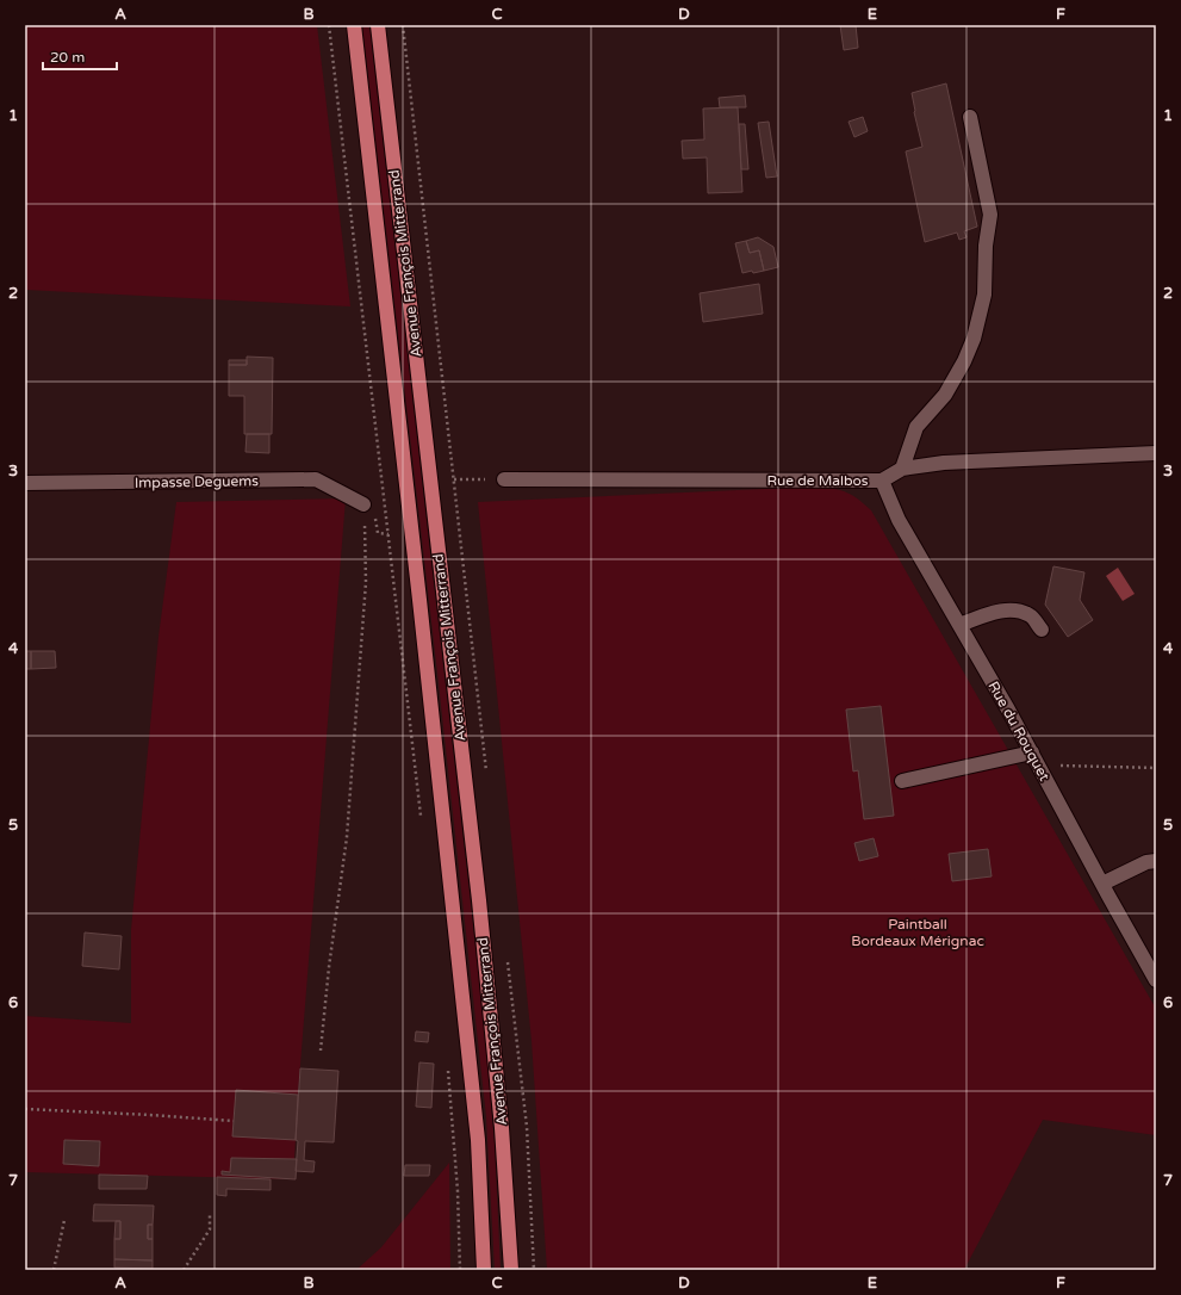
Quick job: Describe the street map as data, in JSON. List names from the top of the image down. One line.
{"streets":{"main road":["Avenue François Mitterrand"],"street":["Rue de Malbos","Impasse Deguems","Rue du Rouquet"]},"crossings":[["Rue de Malbos","Rue du Rouquet"]],"parks":["Paintball Bordeaux Mérignac"],"scale_bar":"20 m","grid":{"columns":["A","B","C","D","E","F"],"rows":["1","2","3","4","5","6","7"]}}
